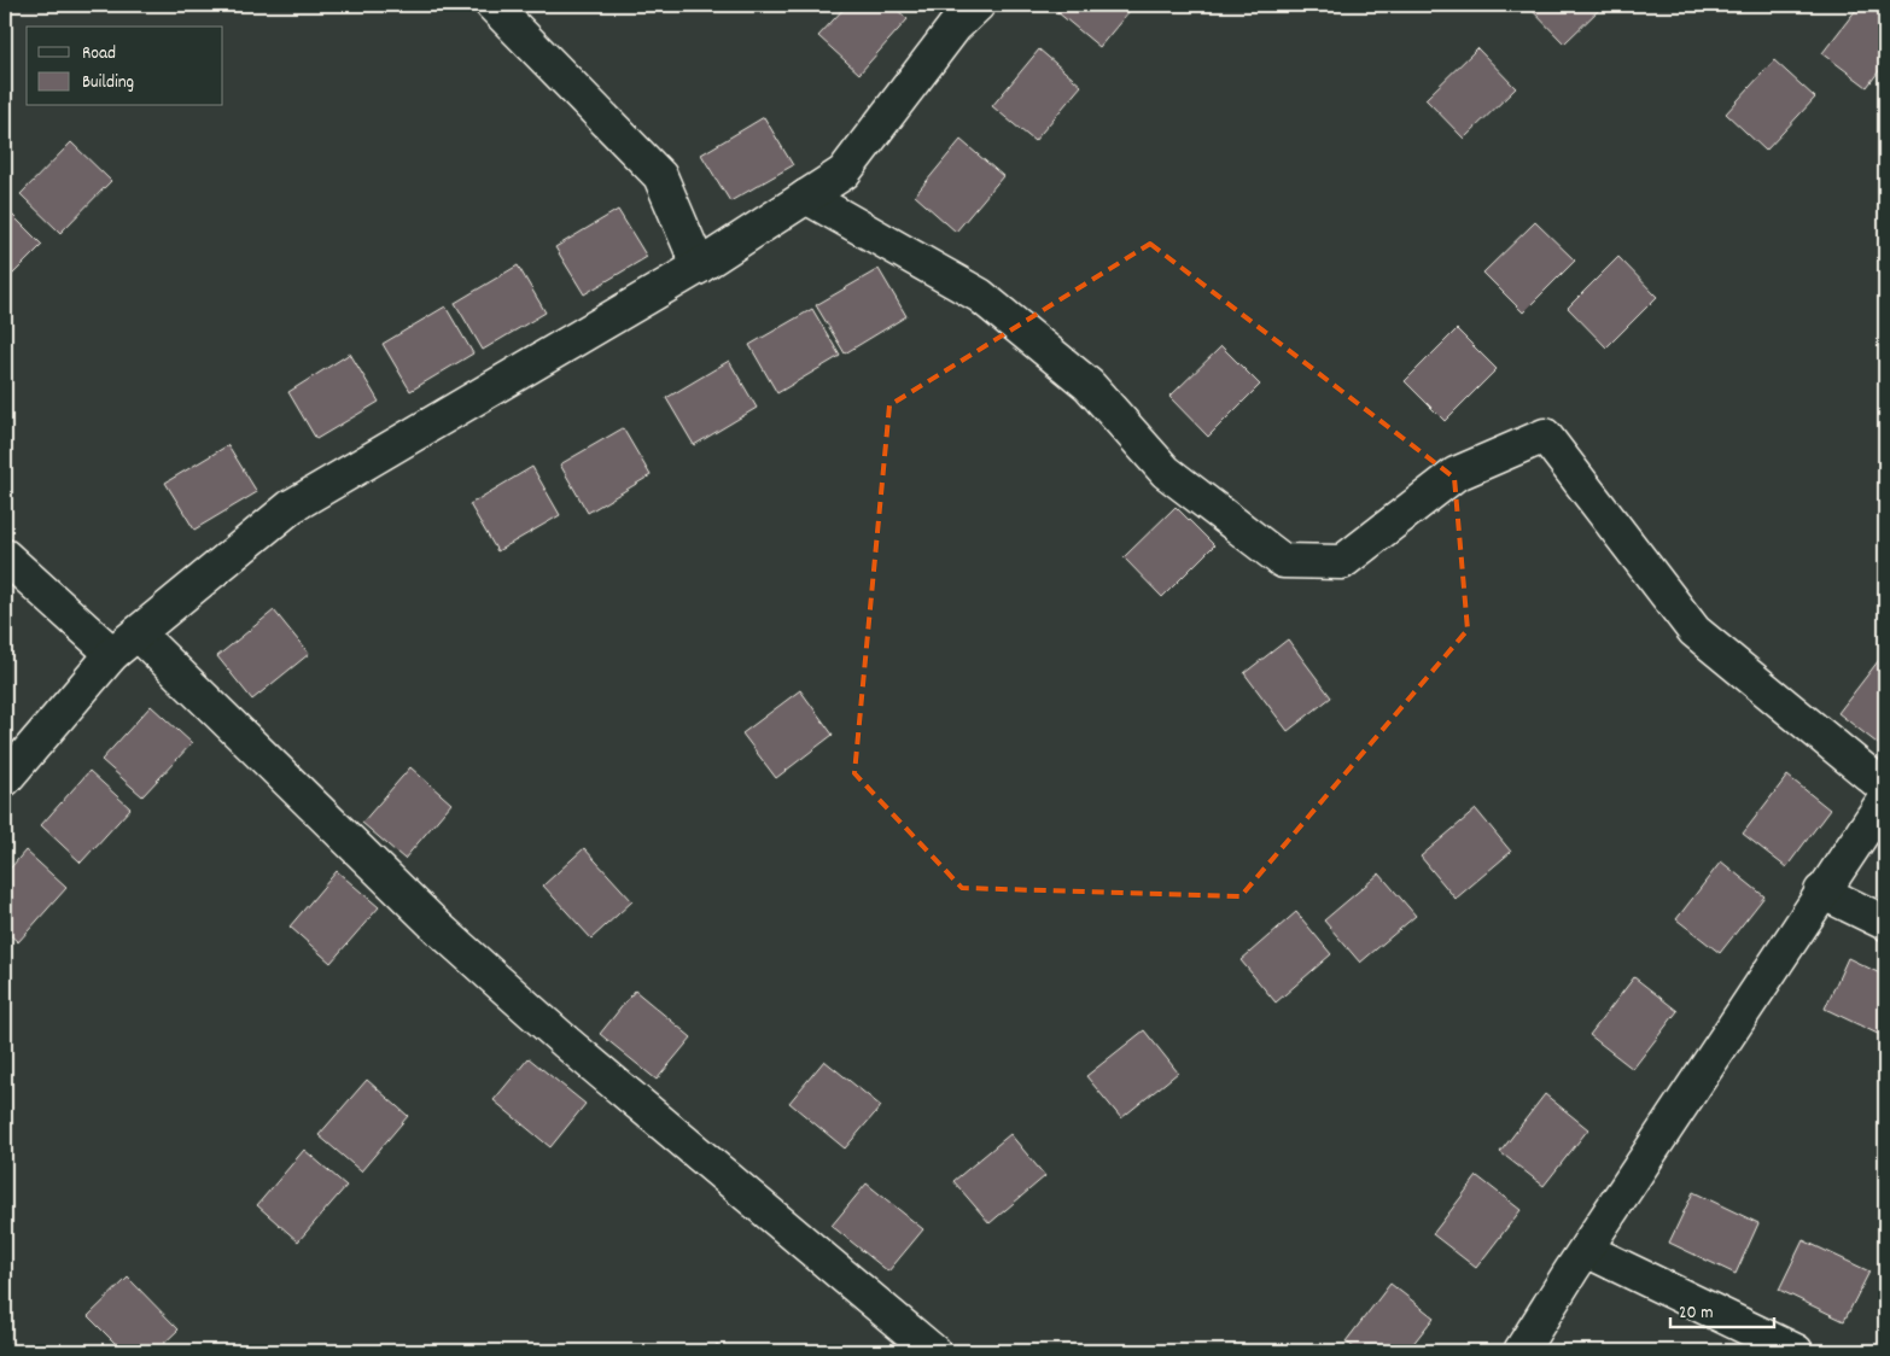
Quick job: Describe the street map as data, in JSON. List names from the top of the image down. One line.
{"legend":["Road","Building"],"scale_bar":"20 m"}
